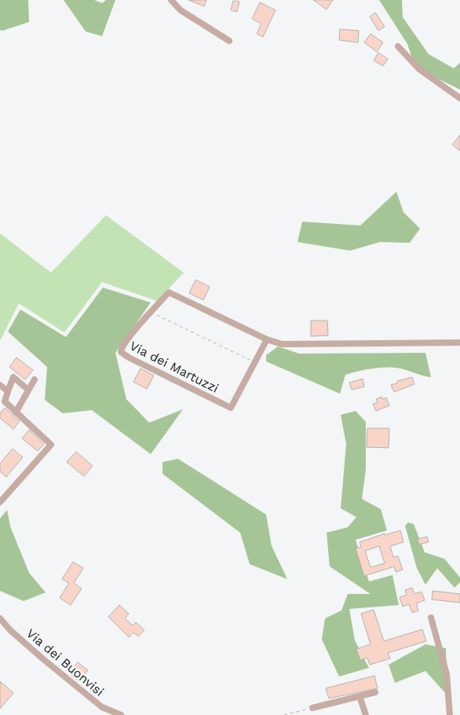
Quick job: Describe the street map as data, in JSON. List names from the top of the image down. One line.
{"streets":{"street":["Via dei Martuzzi","Via dei Buonvisi"]}}
